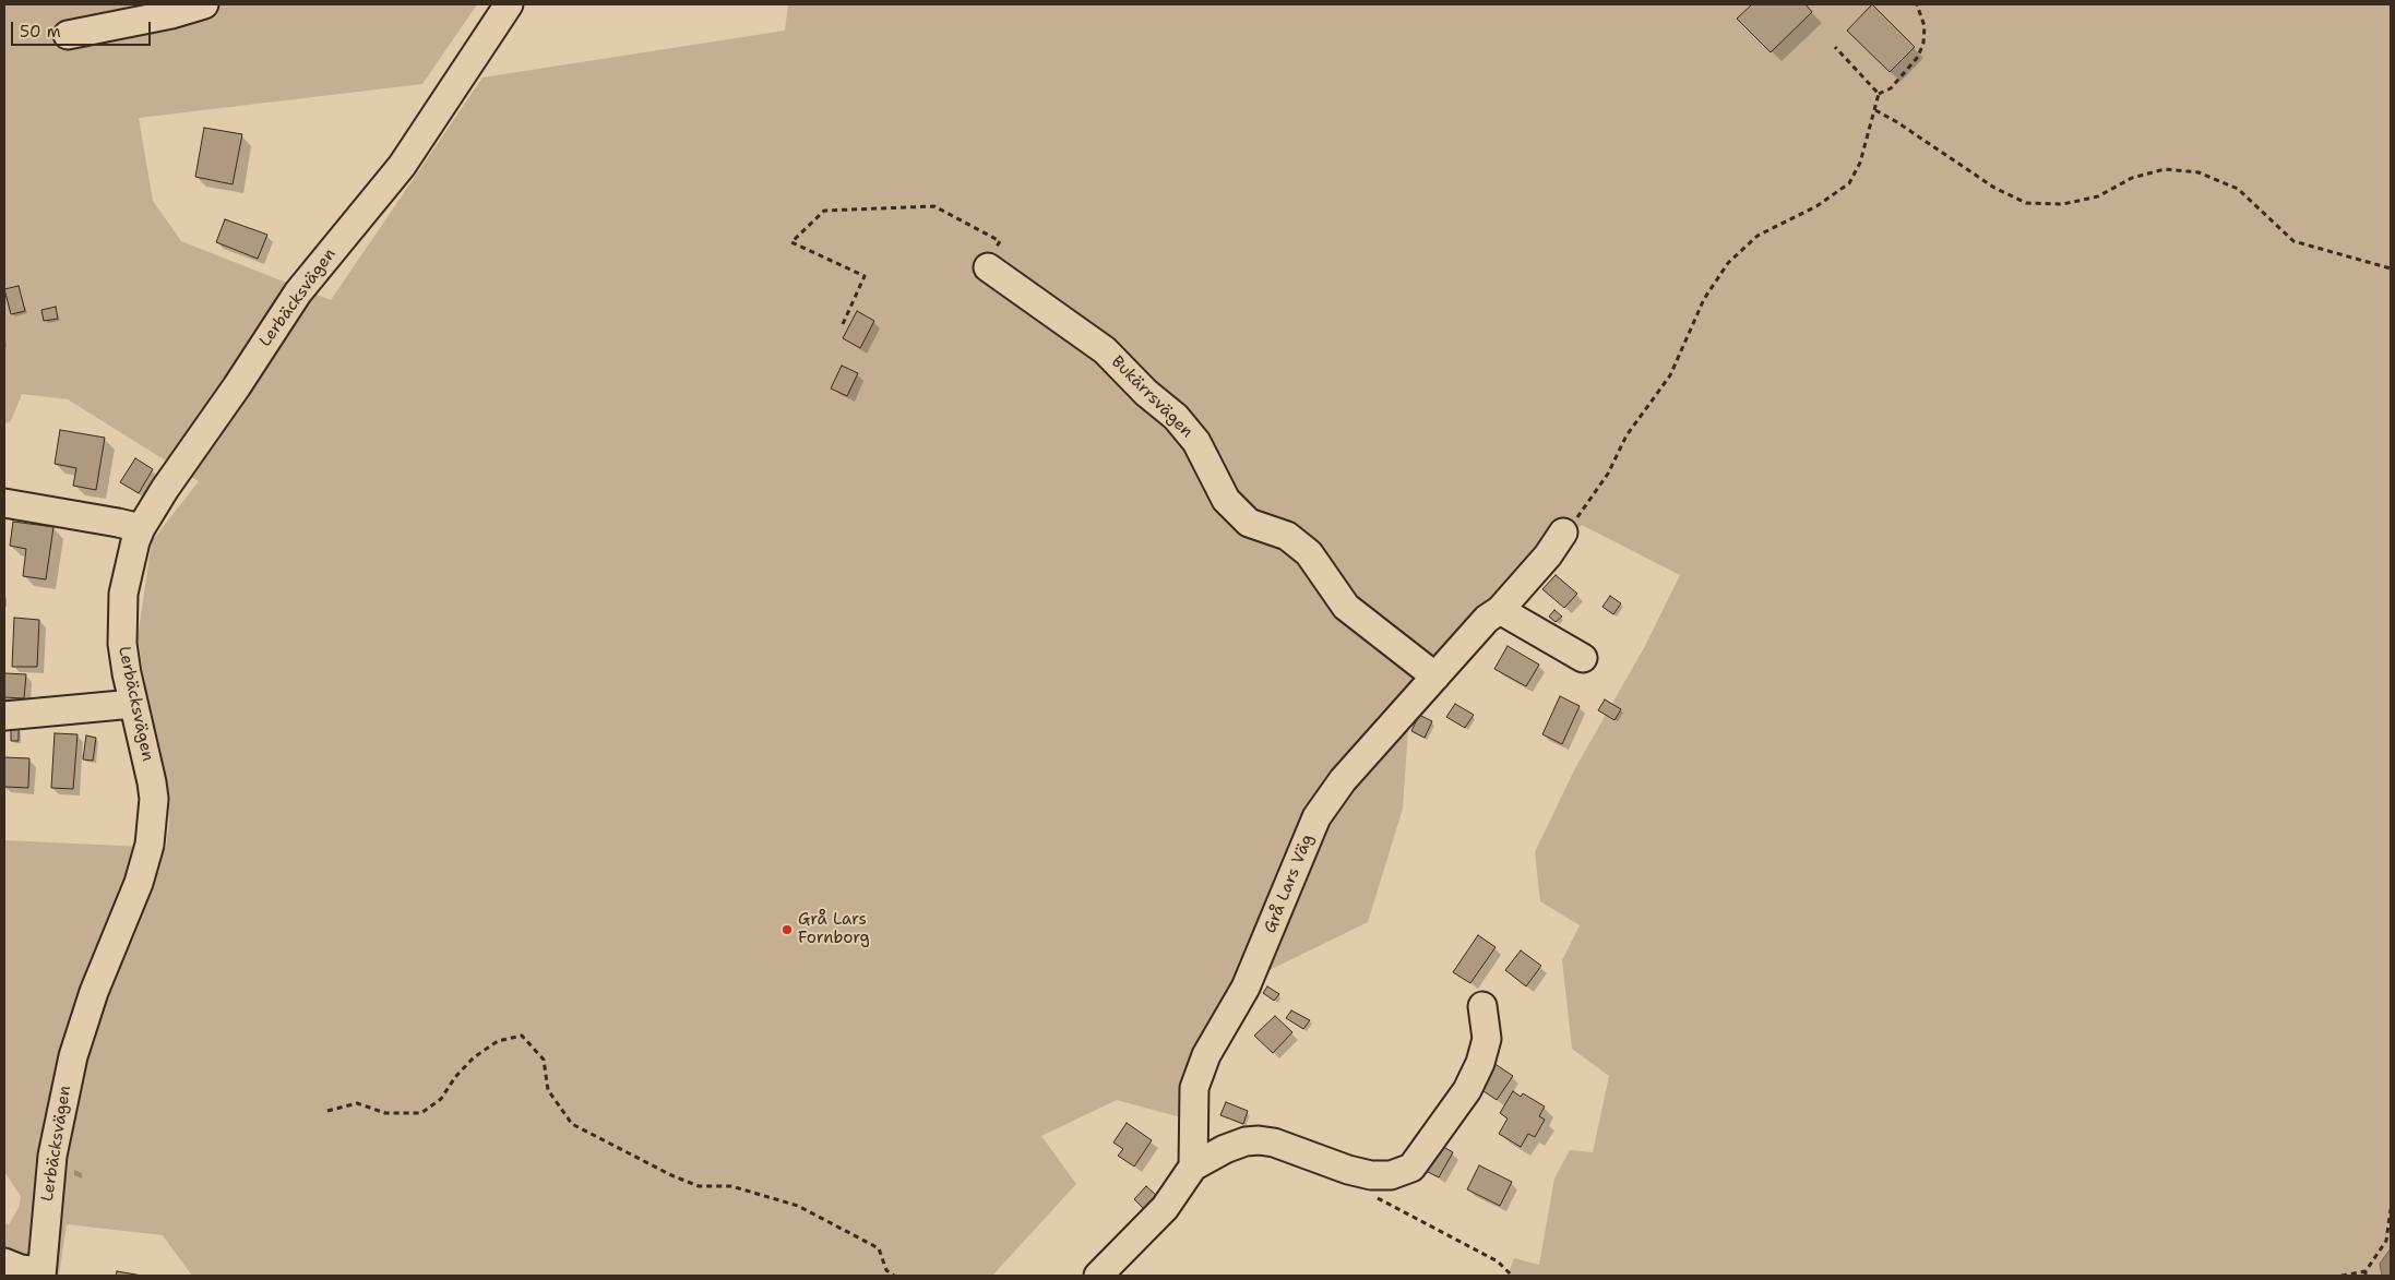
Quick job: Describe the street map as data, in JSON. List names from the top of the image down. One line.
{"streets":{"street":["Lerbäcksvägen","Bukärrsvägen","Grå Lars Väg"]},"crossings":[["Bukärrsvägen","Grå Lars Väg"]],"places":["Grå Lars Fornborg"],"scale_bar":"50 m"}
